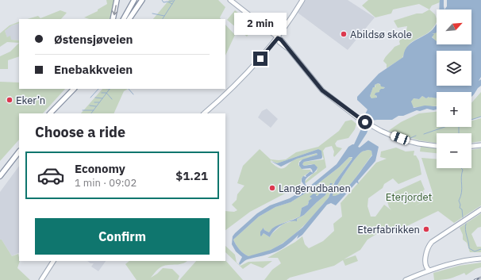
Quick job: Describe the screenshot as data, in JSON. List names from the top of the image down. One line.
{"parks":["Eterjordet"],"places":["Abildsø skole","Eker’n","Langerudbanen","Eterfabrikken"],"north":"top right","page":{"map_buttons":["+","−"],"bubble":"2 min","banner":["Østensjøveien","Enebakkveien"],"heading":"Choose a ride","list":[{"name":"Economy","note":"1 min · 09:02","value":"$1.21"}],"buttons":"Confirm"}}
